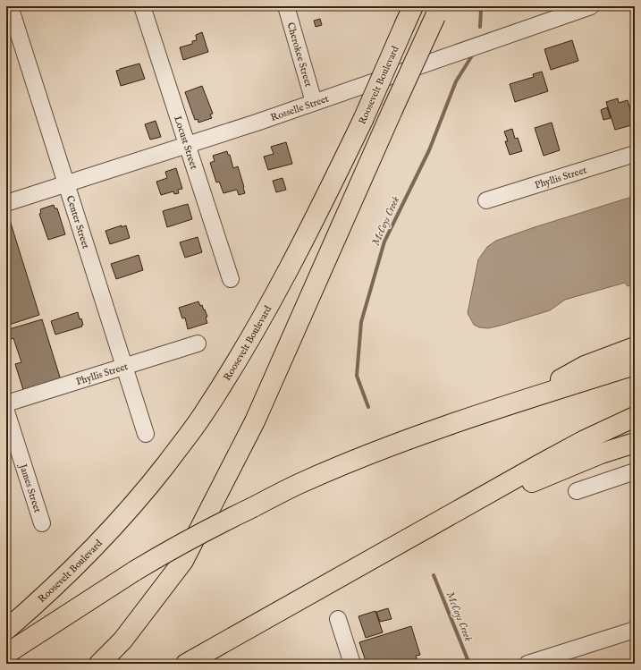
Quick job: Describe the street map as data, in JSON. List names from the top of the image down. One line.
{"streets":{"highway":["Roosevelt Boulevard"],"street":["Cherokee Street","Rosselle Street","Locust Street","Phyllis Street","Center Street","James Street"]},"crossings":[["Cherokee Street","Rosselle Street"],["Rosselle Street","Locust Street"],["Rosselle Street","Center Street"],["Phyllis Street","Center Street"]],"water":["McCoys Creek"]}
